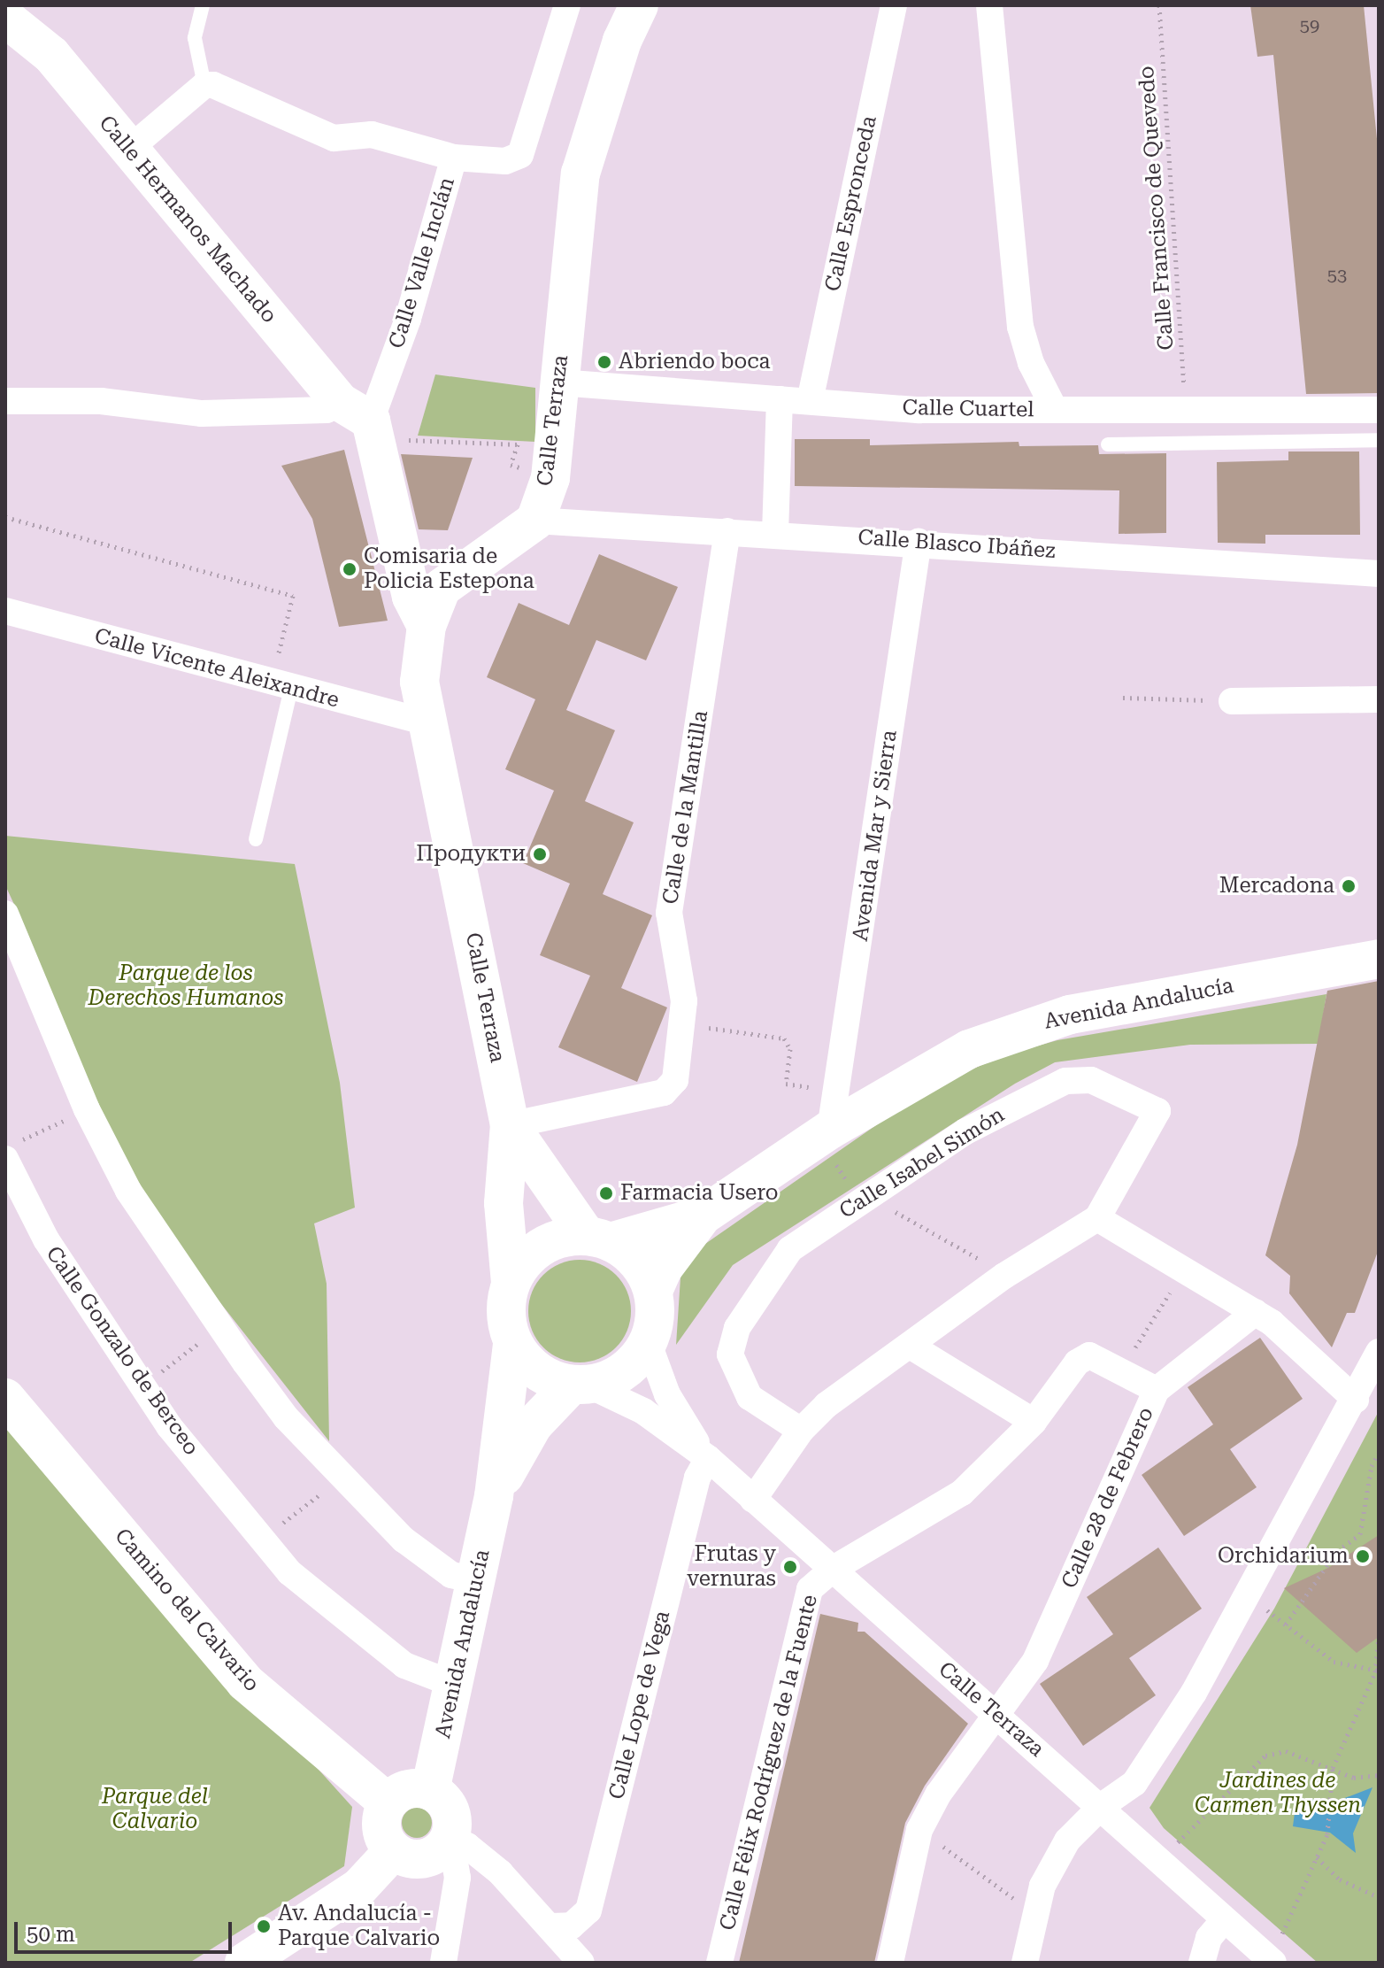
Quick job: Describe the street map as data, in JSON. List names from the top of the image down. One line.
{"streets":{"street":["Calle Espronceda","Calle Hermanos Machado","Calle Valle Inclán","Calle Cuartel","Calle Terraza","Calle Blasco Ibáñez","Calle Vicente Aleixandre","Calle de la Mantilla","Avenida Mar y Sierra","Avenida Andalucía","Calle Isabel Simón","Calle Gonzalo de Berceo","Calle 28 de Febrero","Camino del Calvario","Calle Lope de Vega","Calle Félix Rodríguez de la Fuente"],"path":["Calle Francisco de Quevedo"]},"crossings":[["Calle Espronceda","Calle Cuartel"],["Calle Francisco de Quevedo","Calle Cuartel"],["Calle Hermanos Machado","Calle Valle Inclán"],["Calle Cuartel","Calle Terraza"],["Calle Terraza","Calle Blasco Ibáñez"],["Calle Terraza","Calle Vicente Aleixandre"],["Calle Terraza","Calle de la Mantilla"],["Calle Terraza","Avenida Andalucía"],["Calle Terraza","Calle Isabel Simón"],["Calle Terraza","Calle 28 de Febrero"],["Calle Terraza","Calle Lope de Vega"],["Calle Terraza","Calle Félix Rodríguez de la Fuente"],["Calle Blasco Ibáñez","Calle de la Mantilla"],["Calle Blasco Ibáñez","Avenida Mar y Sierra"],["Avenida Mar y Sierra","Avenida Andalucía"],["Avenida Andalucía","Calle Gonzalo de Berceo"],["Avenida Andalucía","Camino del Calvario"]],"parks":["Parque de los Derechos Humanos","Jardines de Carmen Thyssen","Parque del Calvario"],"places":["Abriendo boca","Comisaria de Policia Estepona","Продукти","Mercadona","Farmacia Usero","Orchidarium","Frutas y vernuras","Av. Andalucía - Parque Calvario"],"house_numbers":["59","53"],"scale_bar":"50 m"}
